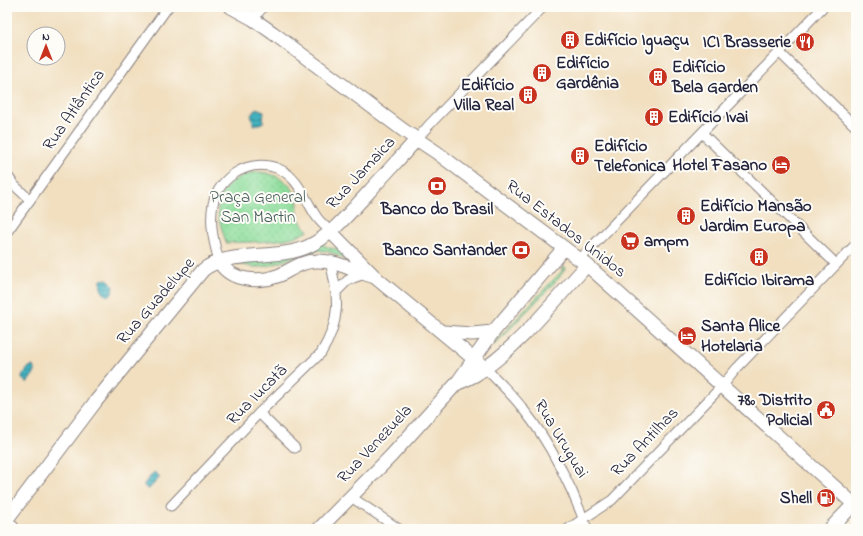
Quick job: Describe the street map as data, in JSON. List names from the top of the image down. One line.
{"streets":{"street":["Rua Atlântica","Rua Jamaica","Rua Estados Unidos","Rua Guadelupe","Rua Iucatã","Rua Uruguai","Rua Antilhas","Rua Venezuela"]},"crossings":[["Rua Jamaica","Rua Estados Unidos"],["Rua Jamaica","Rua Guadelupe"],["Rua Estados Unidos","Rua Antilhas"],["Rua Estados Unidos","Rua Venezuela"],["Rua Uruguai","Rua Antilhas"],["Rua Uruguai","Rua Venezuela"]],"parks":["Praça General San Martin"],"places":{"building":["Edifício Iguaçu","Edifício Gardênia","Edifício Bela Garden","Edifício Villa Real","Edifício Ivai","Edifício Telefonica","Edifício Mansão Jardim Europa","Edifício Ibirama"],"restaurant":["ICI Brasserie"],"hotel":["Hotel Fasano","Santa Alice Hotelaria"],"bank":["Banco do Brasil","Banco Santander"],"supermarket":["ampm"],"public building":["78º Distrito Policial"],"fuel station":["Shell"]},"north":"top"}
